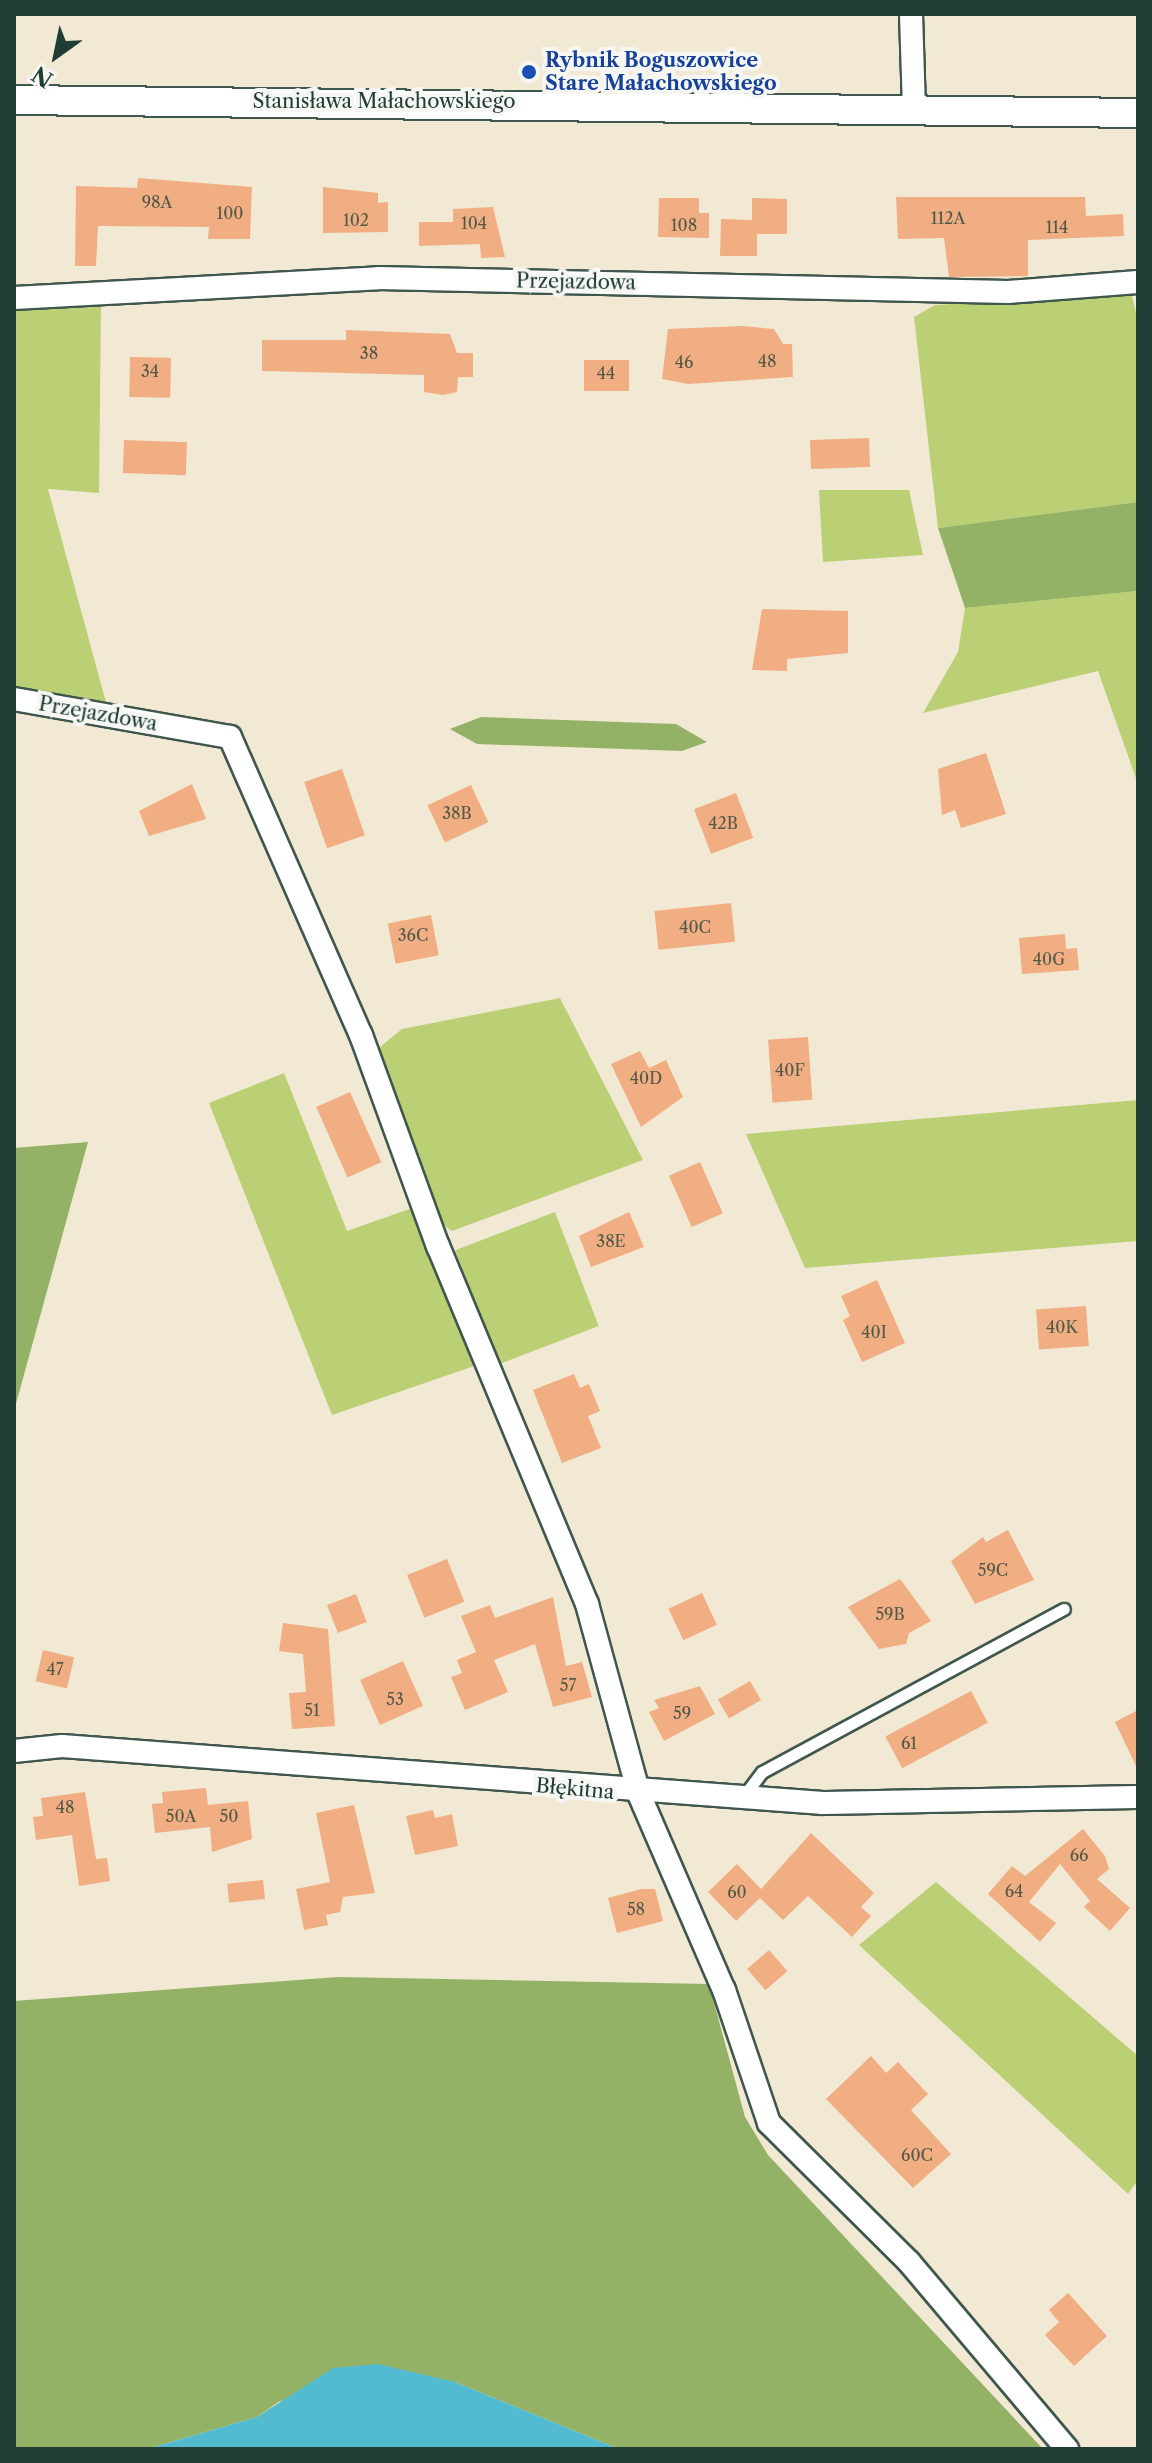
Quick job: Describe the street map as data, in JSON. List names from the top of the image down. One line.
{"streets":{"street":["Stanisława Małachowskiego","Przejazdowa","Błękitna"]},"crossings":[["Przejazdowa","Błękitna"]],"places":["Rybnik Boguszowice Stare Małachowskiego"],"house_numbers":["98A","100","112A","102","104","108","114","38","48","46","34","44","38B","42B","40C","36C","40G","40F","40D","38E","40K","40I","59C","59B","47","57","53","51","59","61","48","50A","50","66","64","60","58","60C"],"north":"bottom left"}
